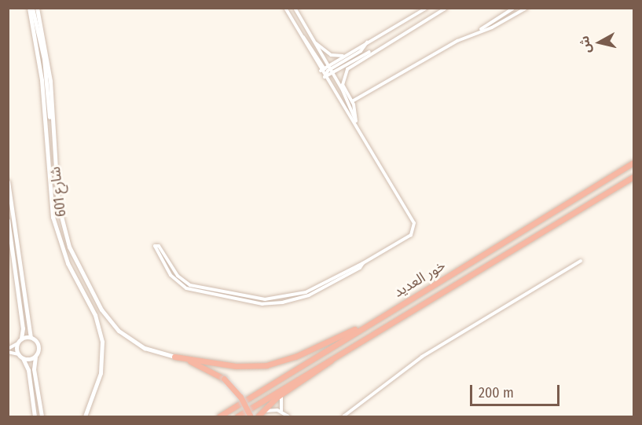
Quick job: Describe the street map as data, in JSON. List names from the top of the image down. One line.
{"streets":{"highway":["خور العديد"],"main road":["شارع 601"]},"scale_bar":"200 m","north":"left"}
